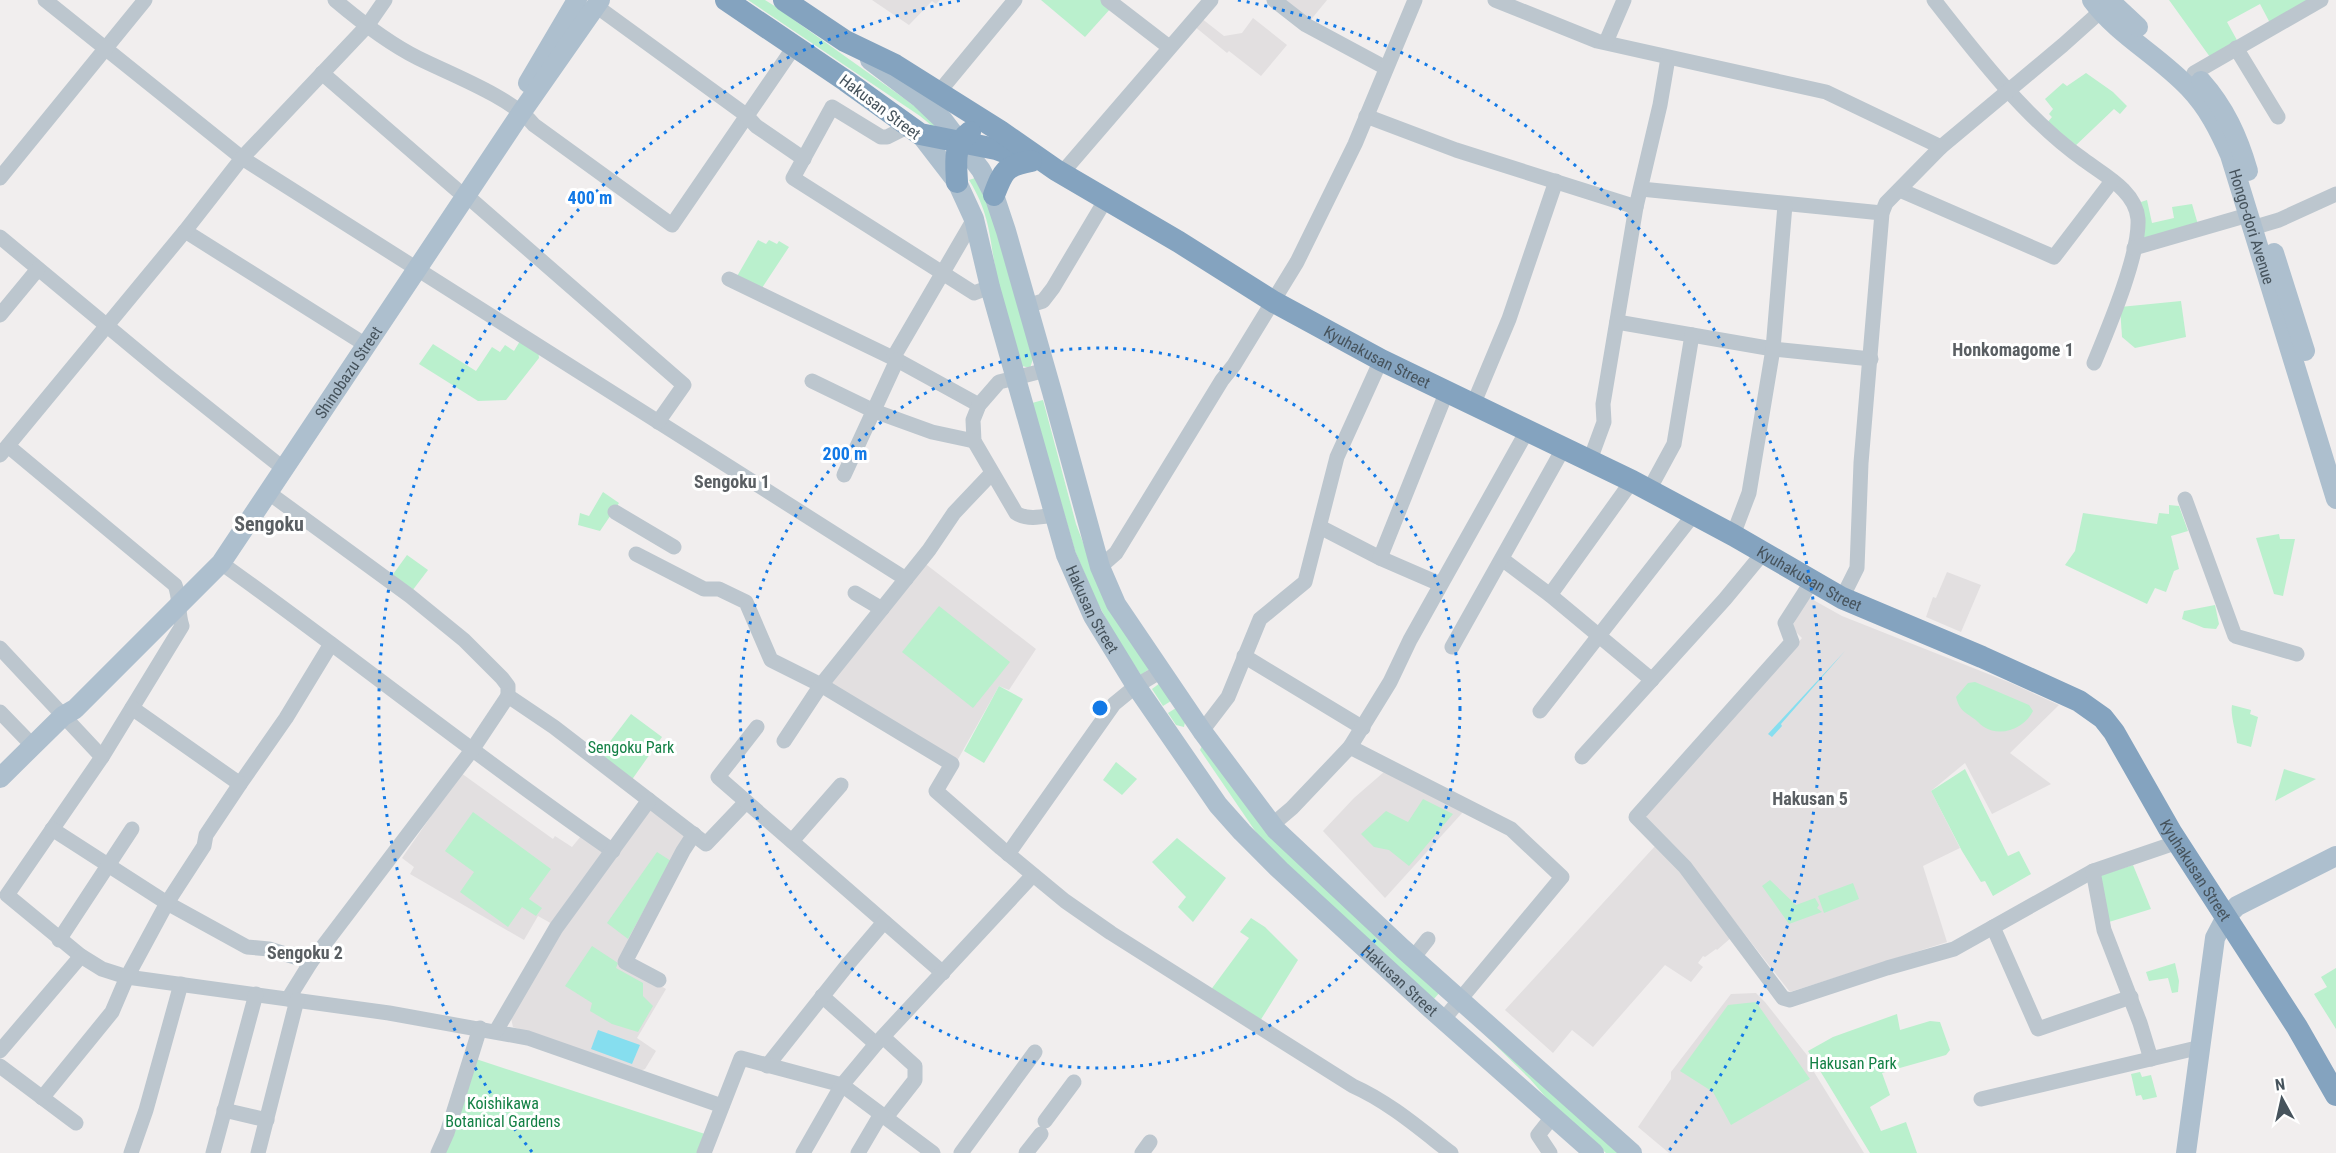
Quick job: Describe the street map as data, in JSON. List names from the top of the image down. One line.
{"streets":{"highway":["Hakusan Street","Kyuhakusan Street"],"main road":["Hongo-dori Avenue","Shinobazu Street"]},"districts":["Honkomagome 1","Sengoku 1","Sengoku","Hakusan 5","Sengoku 2"],"parks":["Sengoku Park","Hakusan Park","Koishikawa Botanical Gardens"],"north":"top","rings":["400 m","200 m"]}
